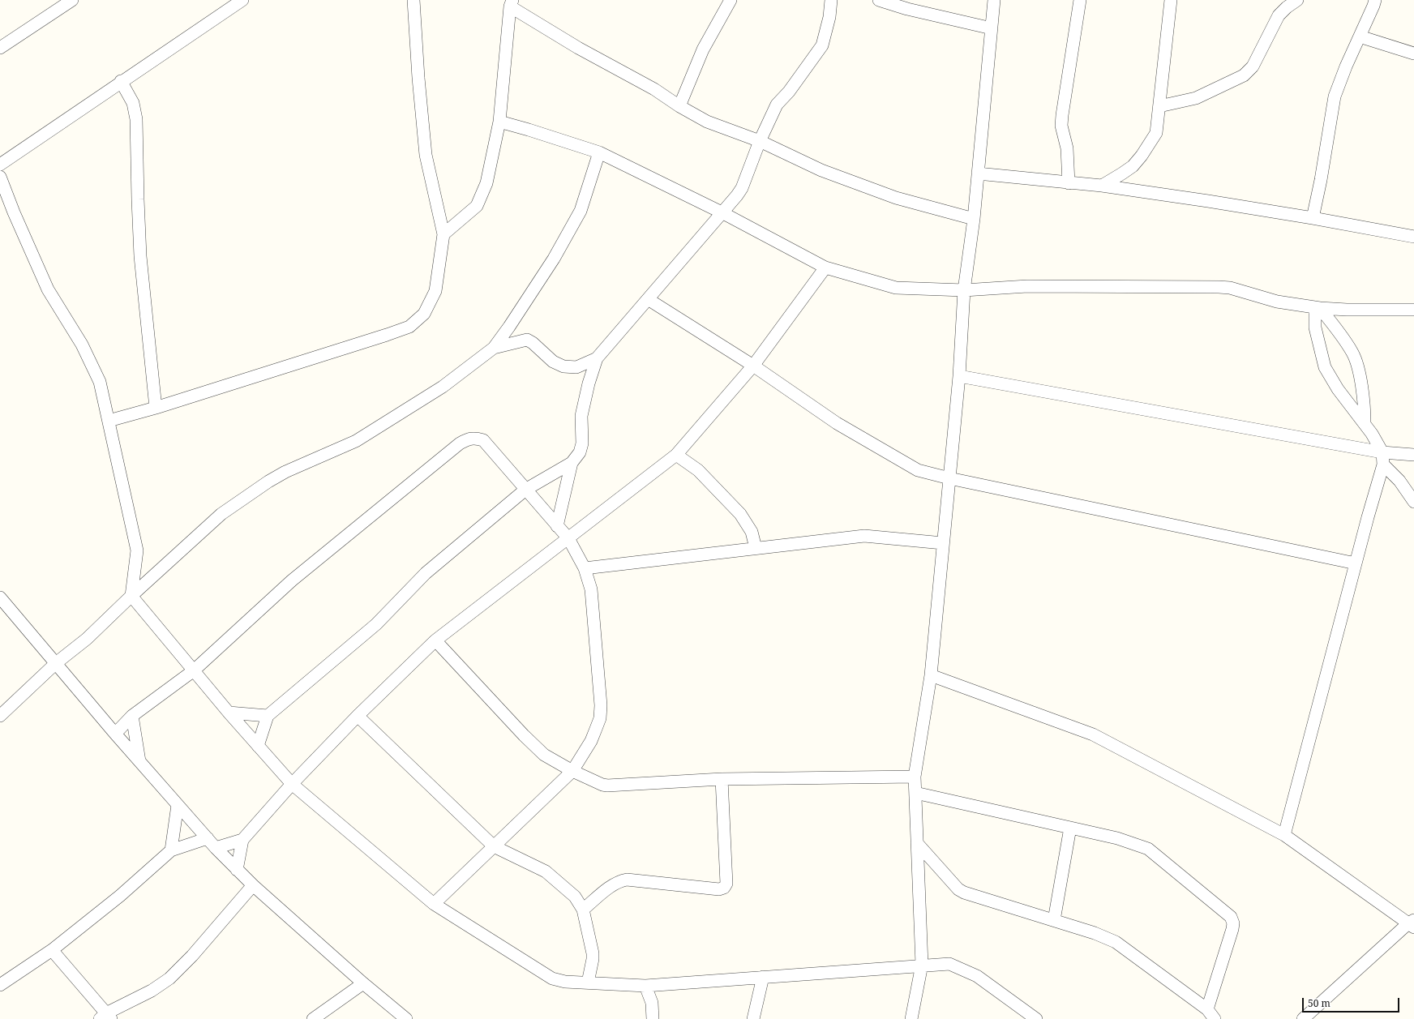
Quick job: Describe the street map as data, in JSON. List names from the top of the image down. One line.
{"scale_bar":"50 m"}
